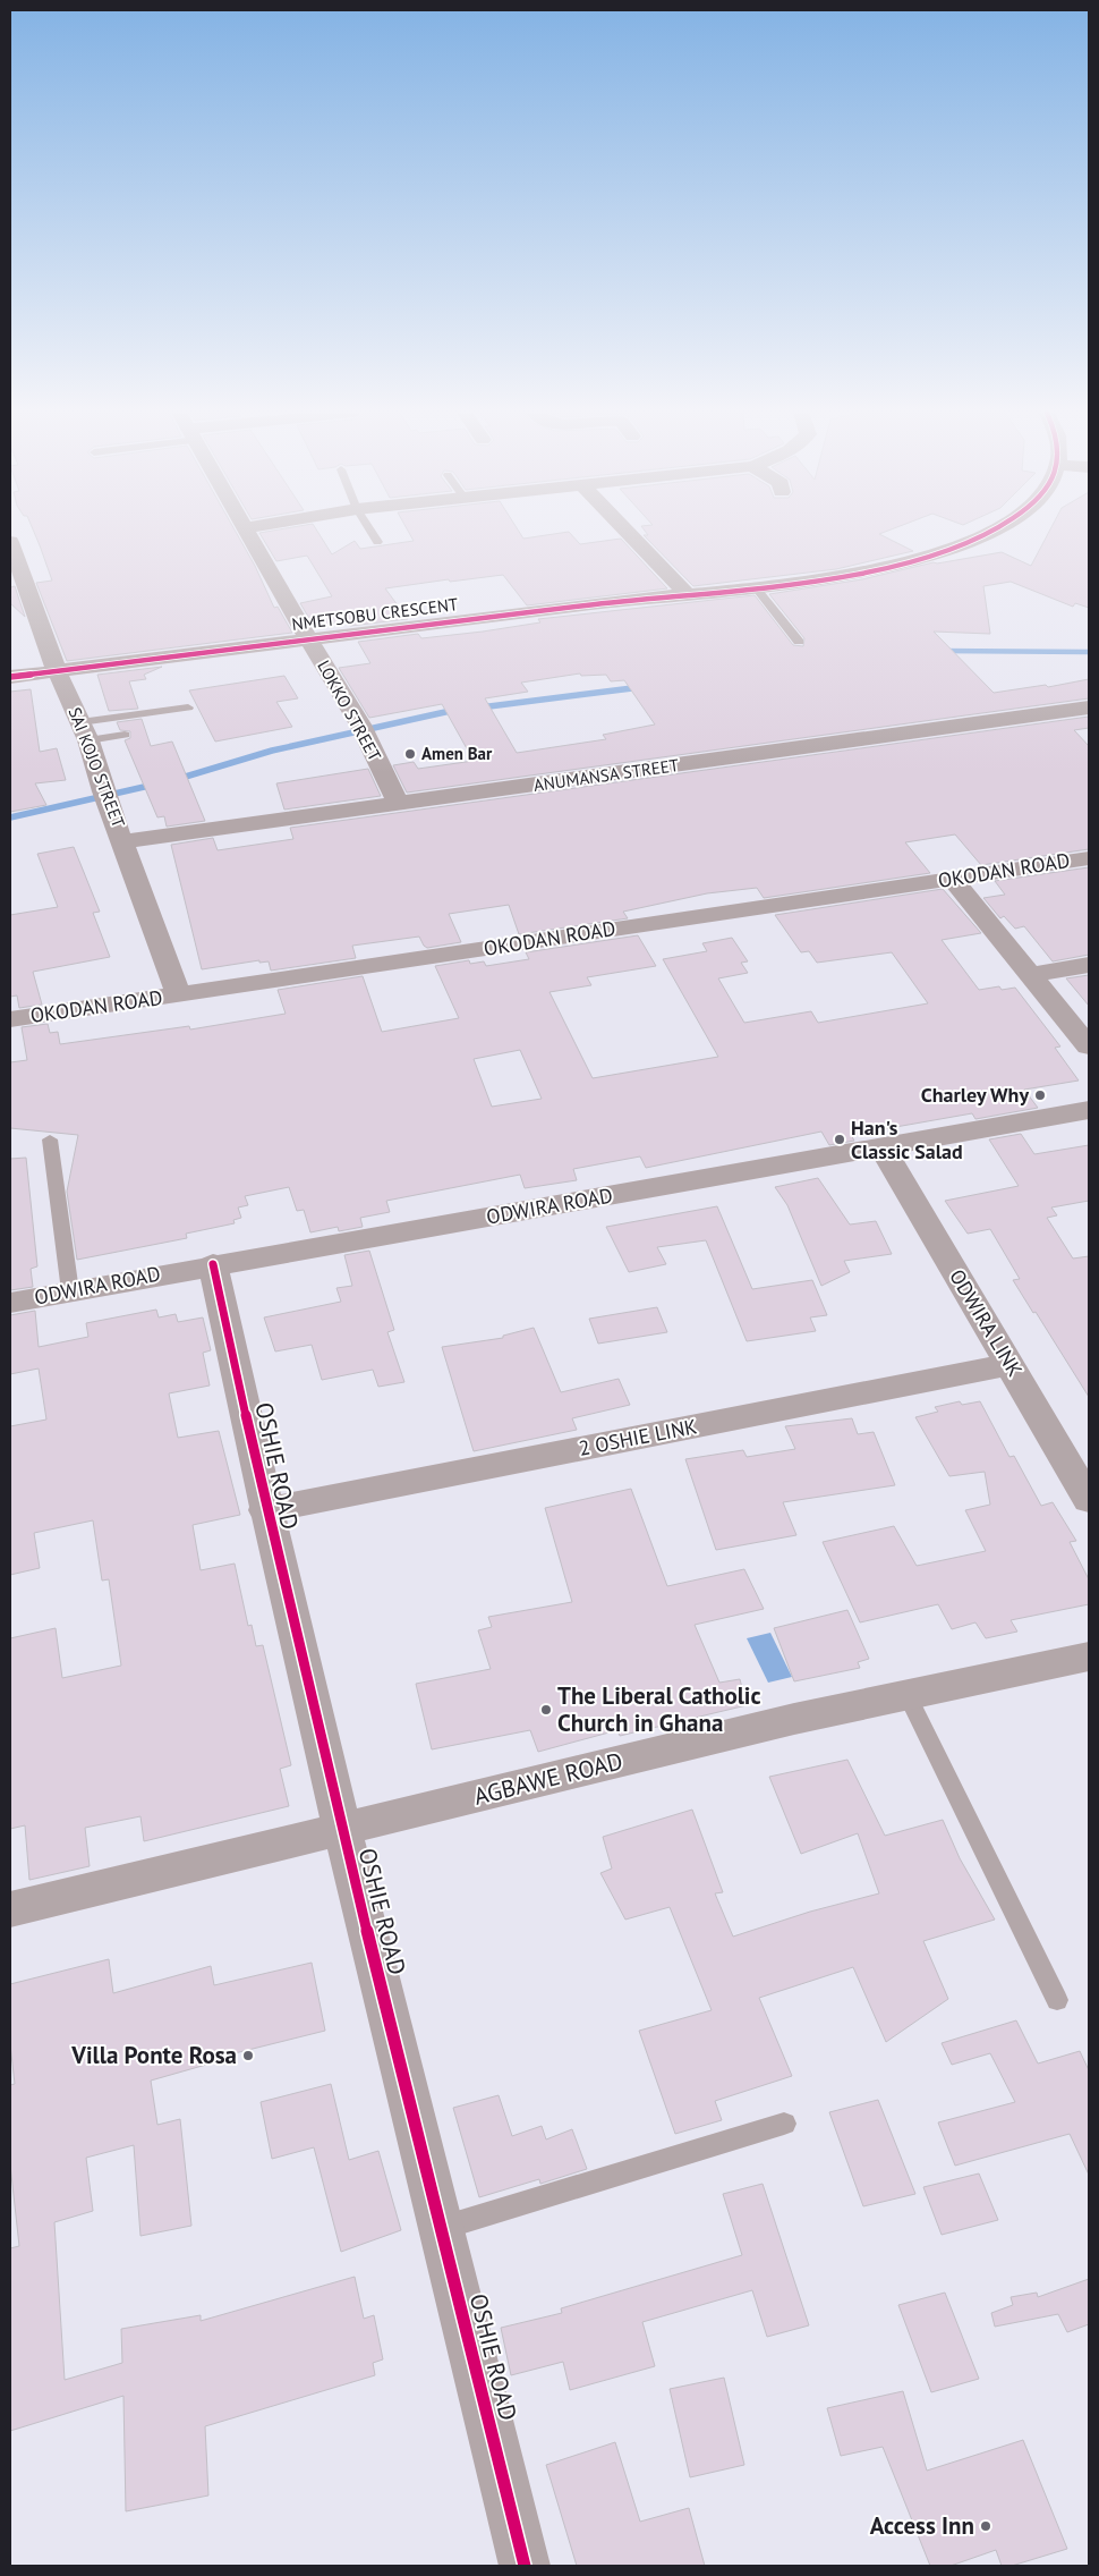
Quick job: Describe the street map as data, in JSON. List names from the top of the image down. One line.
{"streets":{"street":["NMETSOBU CRESCENT","LOKKO STREET","SAI KOJO STREET","ANUMANSA STREET","OKODAN ROAD","ODWIRA ROAD","ODWIRA LINK","2 OSHIE LINK","OSHIE ROAD","AGBAWE ROAD"]},"crossings":[["NMETSOBU CRESCENT","LOKKO STREET"],["NMETSOBU CRESCENT","SAI KOJO STREET"],["LOKKO STREET","ANUMANSA STREET"],["SAI KOJO STREET","ANUMANSA STREET"],["SAI KOJO STREET","OKODAN ROAD"],["ODWIRA ROAD","ODWIRA LINK"],["ODWIRA ROAD","OSHIE ROAD"],["ODWIRA LINK","2 OSHIE LINK"],["2 OSHIE LINK","OSHIE ROAD"],["OSHIE ROAD","AGBAWE ROAD"]],"places":["Amen Bar","Charley Why","Han's Classic Salad","The Liberal Catholic Church in Ghana","Villa Ponte Rosa","Access Inn"]}
